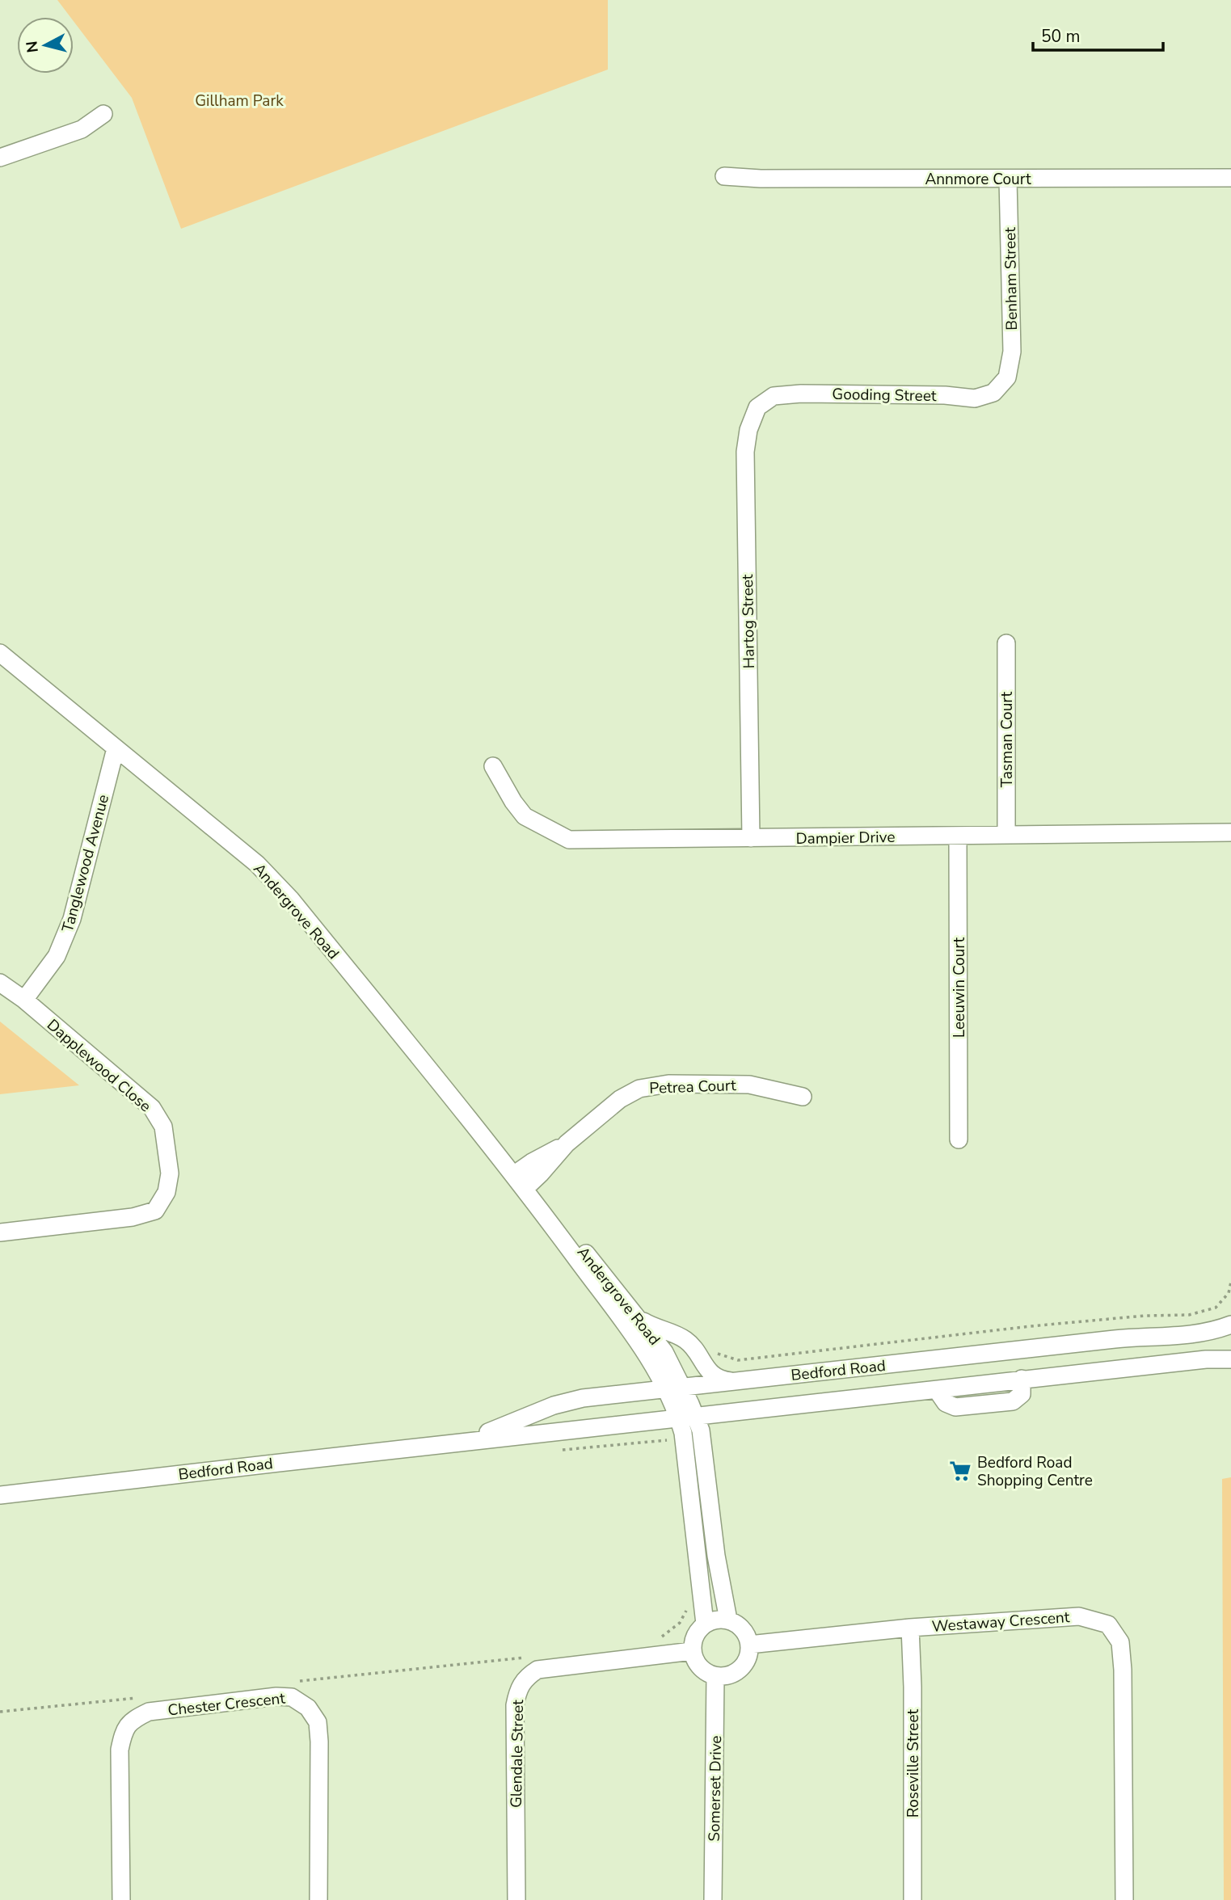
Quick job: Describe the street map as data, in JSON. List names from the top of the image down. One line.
{"streets":{"street":["Annmore Court","Benham Street","Gooding Street","Hartog Street","Tasman Court","Dampier Drive","Tanglewood Avenue","Andergrove Road","Leeuwin Court","Dapplewood Close","Petrea Court","Bedford Road","Westaway Crescent","Chester Crescent","Glendale Street","Roseville Street","Somerset Drive"]},"crossings":[["Annmore Court","Benham Street"],["Benham Street","Gooding Street"],["Gooding Street","Hartog Street"],["Hartog Street","Dampier Drive"],["Tasman Court","Dampier Drive"],["Dampier Drive","Leeuwin Court"],["Tanglewood Avenue","Andergrove Road"],["Tanglewood Avenue","Dapplewood Close"],["Andergrove Road","Petrea Court"],["Andergrove Road","Bedford Road"],["Westaway Crescent","Glendale Street"],["Westaway Crescent","Roseville Street"],["Westaway Crescent","Somerset Drive"],["Glendale Street","Somerset Drive"]],"parks":["Gillham Park"],"places":{"supermarket":["Bedford Road Shopping Centre"]},"scale_bar":"50 m","north":"left"}
